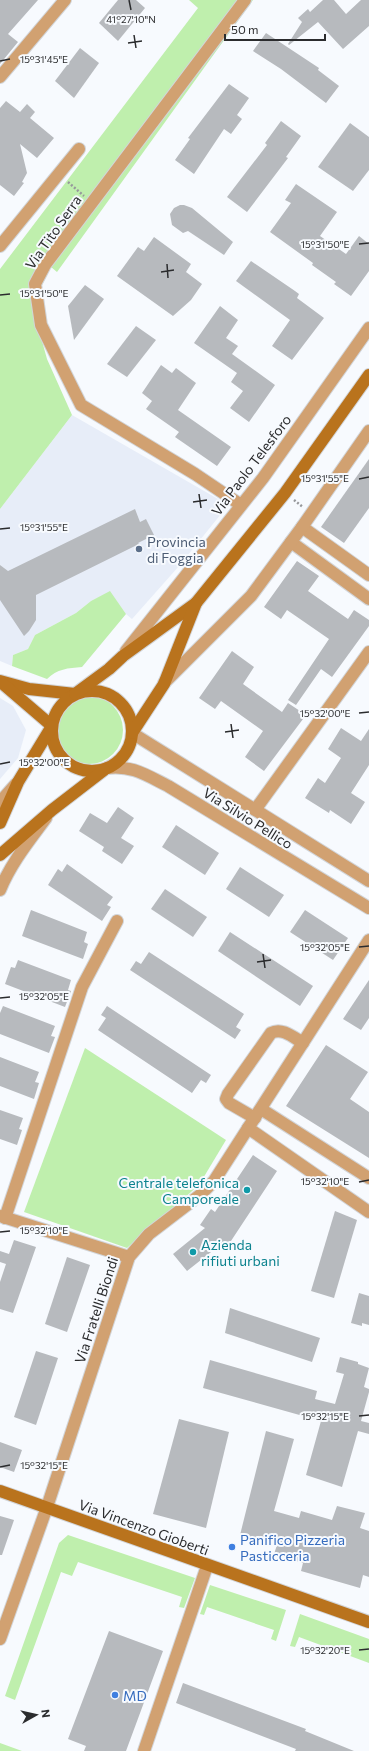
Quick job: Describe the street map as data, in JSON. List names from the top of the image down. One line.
{"streets":{"street":["Via Tito Serra","Via Paolo Telesforo","Via Silvio Pellico","Via Fratelli Biondi","Via Vincenzo Gioberti"]},"crossings":[["Via Tito Serra","Via Paolo Telesforo"],["Via Paolo Telesforo","Via Silvio Pellico"],["Via Fratelli Biondi","Via Vincenzo Gioberti"]],"places":["Provincia di Foggia","Centrale telefonica Camporeale","Azienda rifiuti urbani","Panifico Pizzeria Pasticceria","MD"],"scale_bar":"50 m","north":"right","coordinates":["41°27'10\"N","15°31'45\"E","15°31'50\"E","15°31'55\"E","15°32'00\"E","15°32'05\"E","15°32'10\"E","15°32'15\"E","15°32'20\"E"]}
